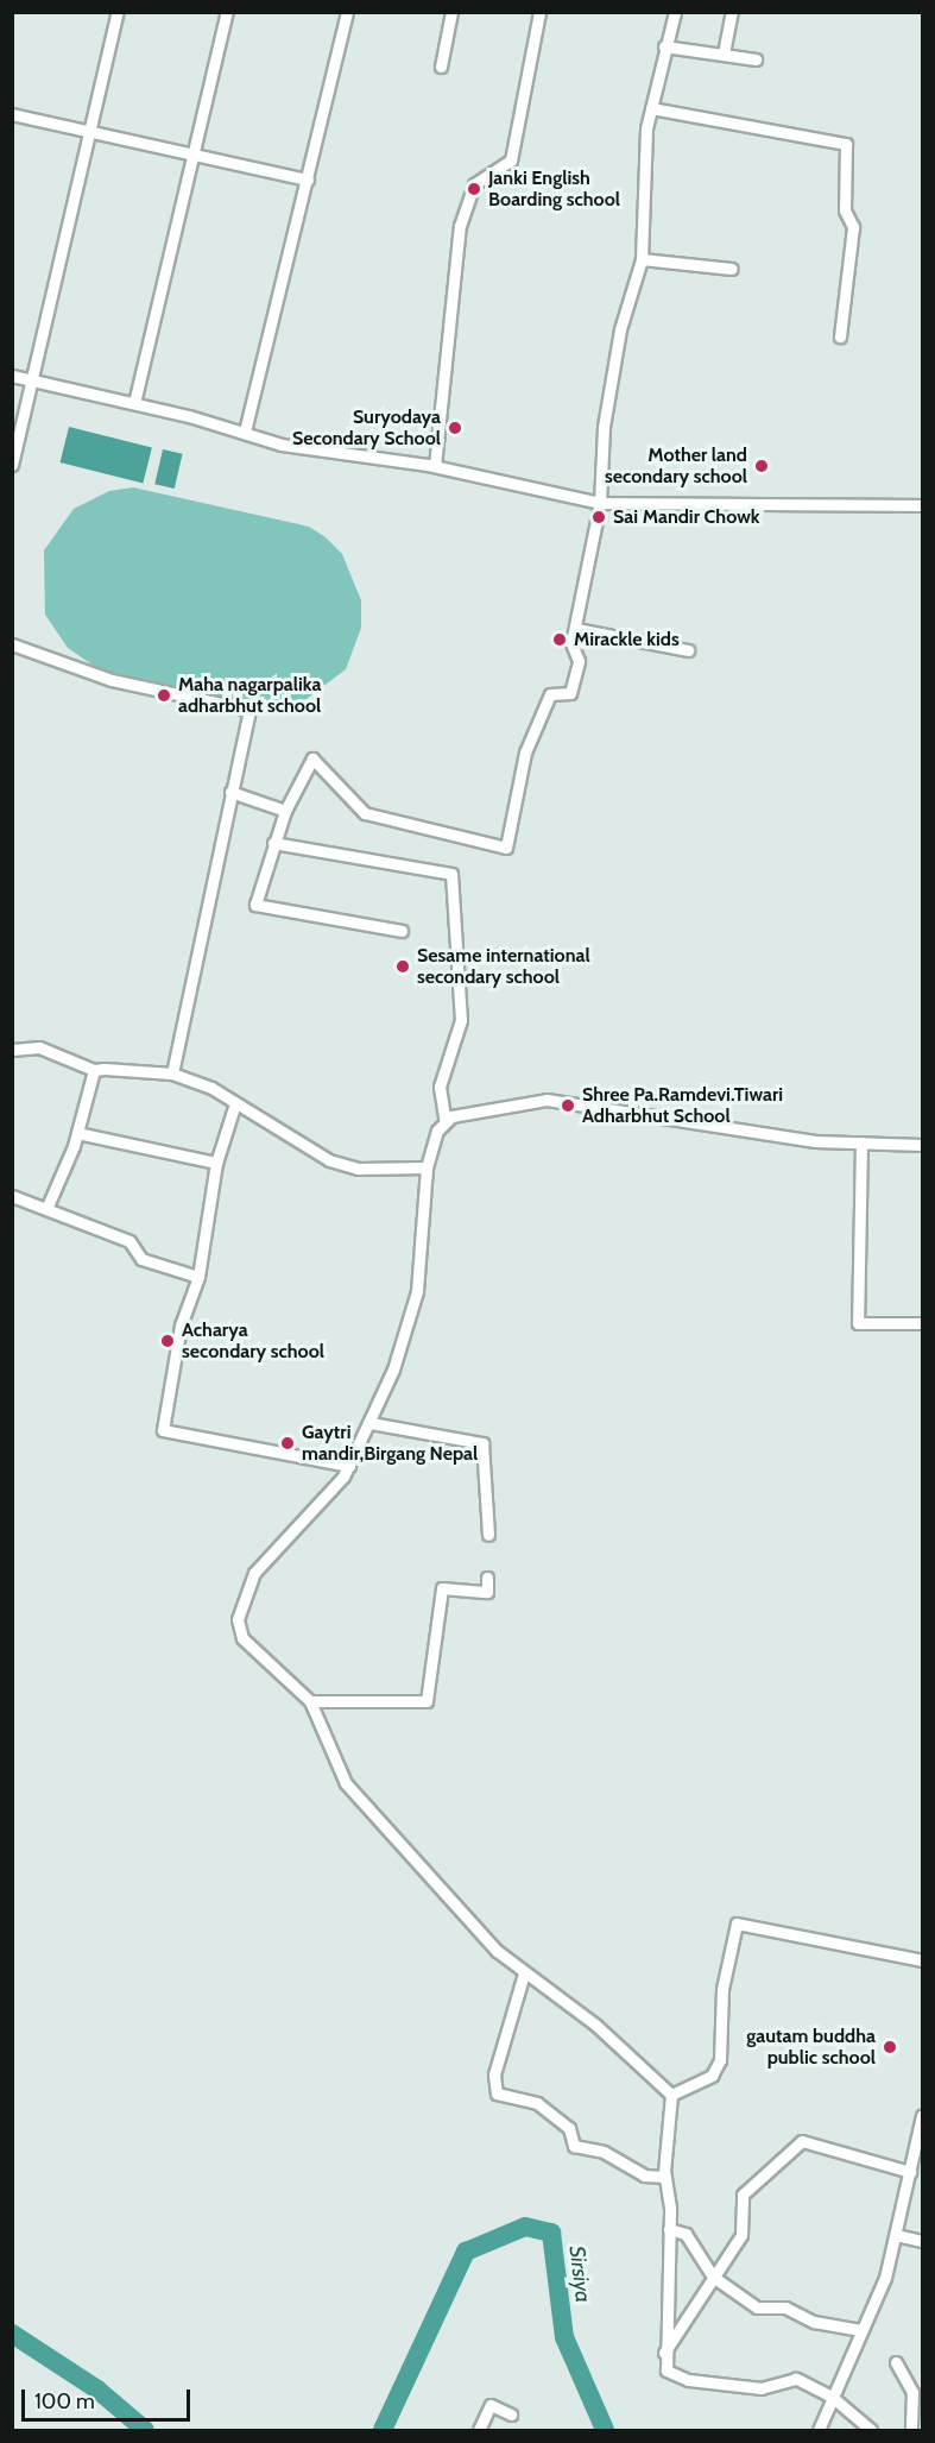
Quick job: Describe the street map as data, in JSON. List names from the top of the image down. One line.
{"water":["Sirsiya"],"places":["Janki English Boarding school","Suryodaya Secondary School","Mother land secondary school","Sai Mandir Chowk","Mirackle kids","Maha nagarpalika adharbhut school","Sesame international secondary school","Shree Pa.Ramdevi.Tiwari Adharbhut School","Acharya secondary school","Gaytri mandir,Birgang Nepal","gautam buddha public school"],"scale_bar":"100 m"}
